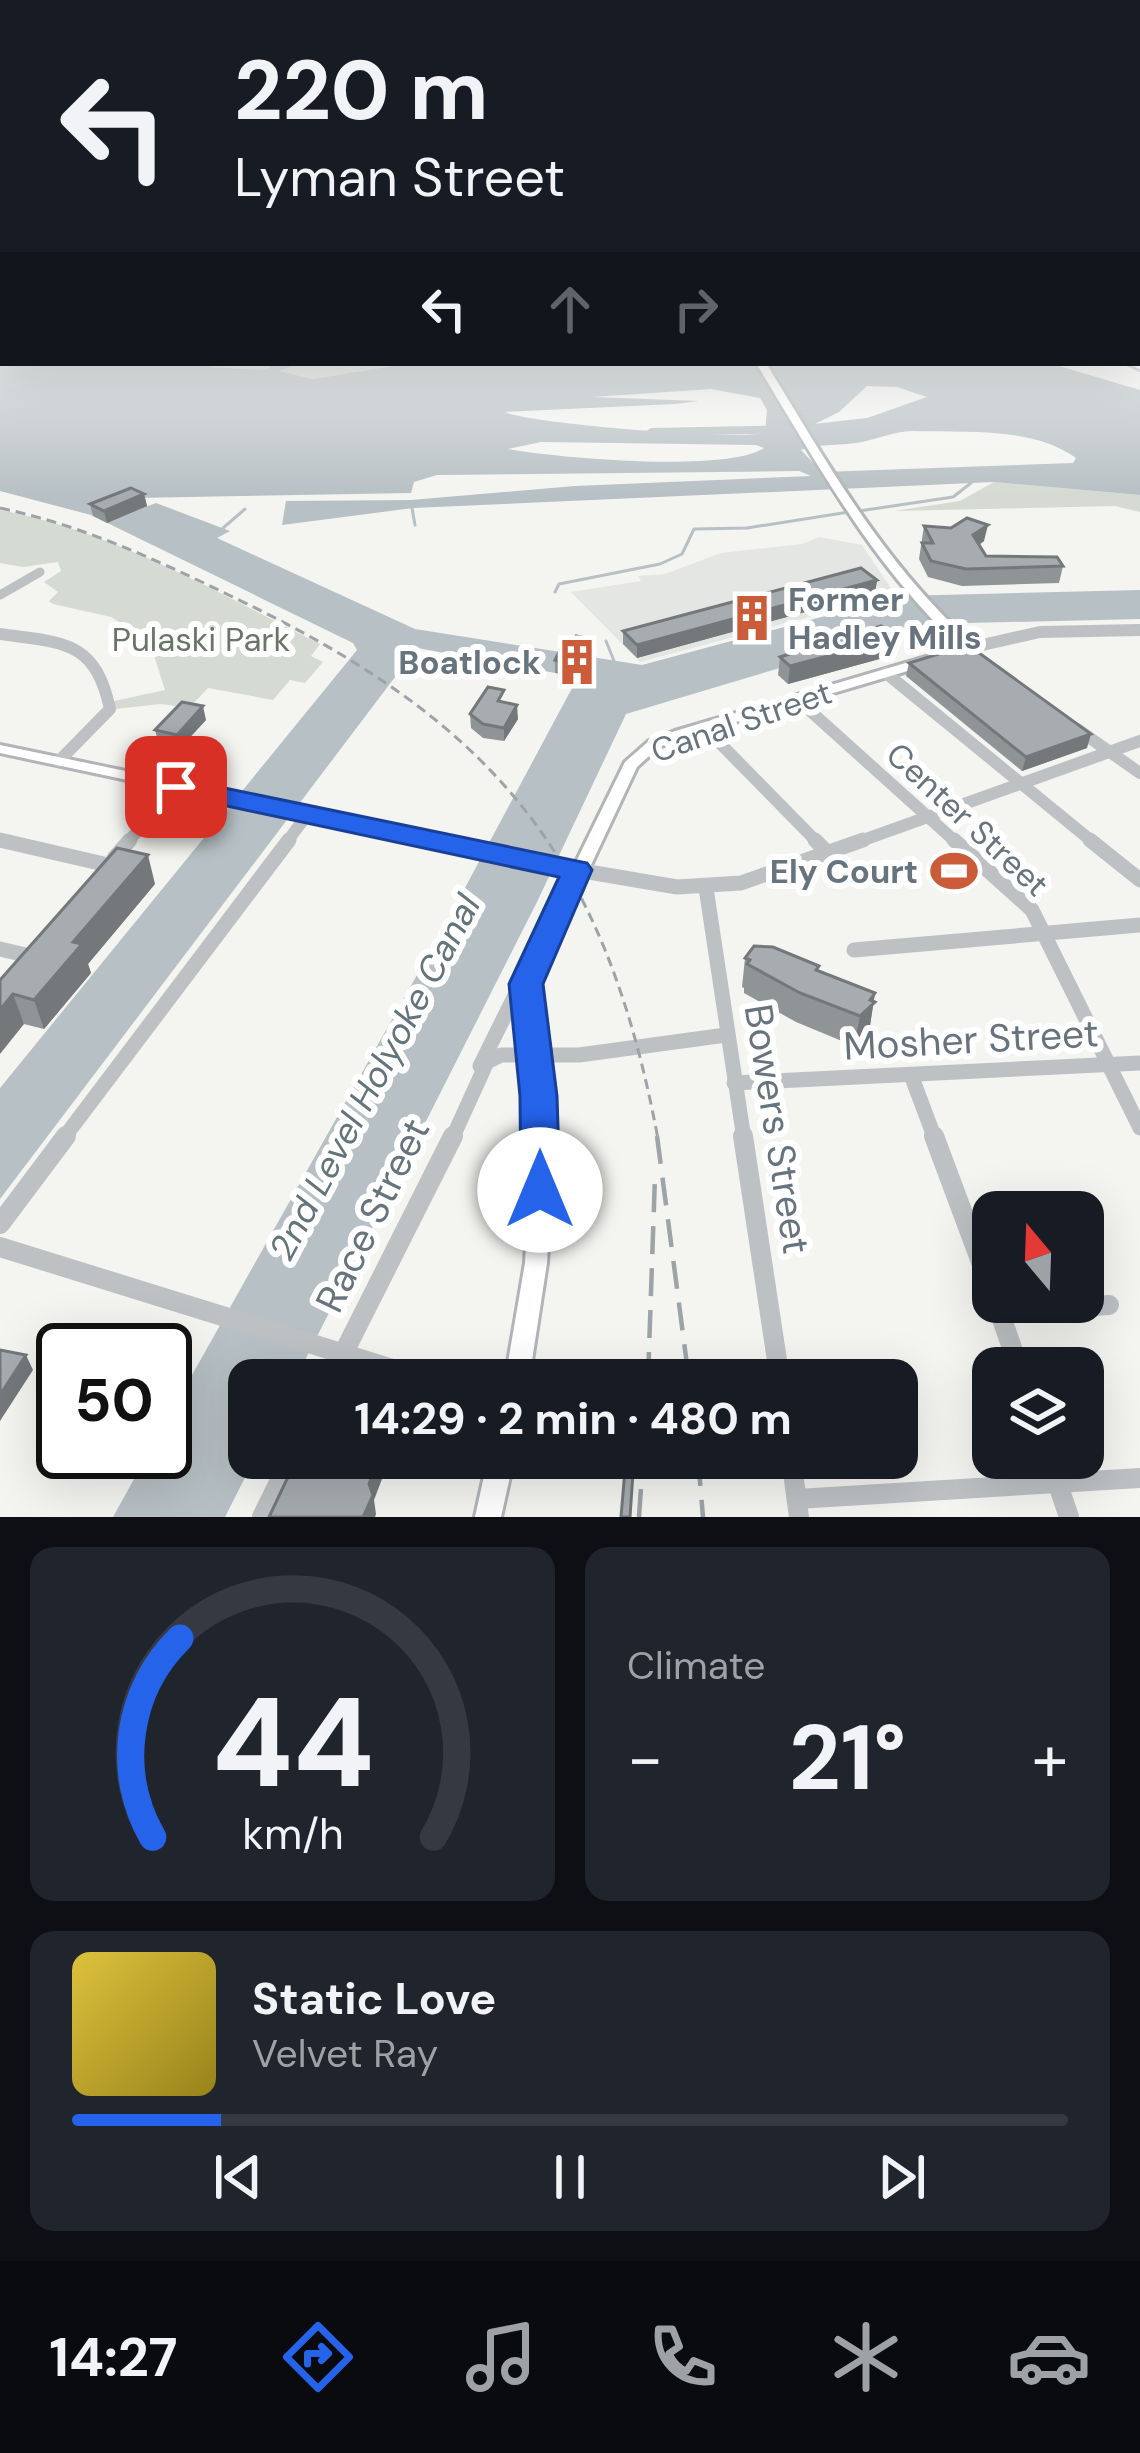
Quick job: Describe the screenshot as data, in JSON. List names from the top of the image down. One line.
{"streets":{"main road":["Canal Street"],"street":["Center Street","Mosher Street","Bowers Street","Race Street"]},"crossings":[["Canal Street","Center Street"],["Canal Street","Race Street"],["Center Street","Mosher Street"],["Mosher Street","Bowers Street"]],"water":["2nd Level Holyoke Canal"],"parks":["Pulaski Park"],"places":{"building":["Former Hadley Mills","Boatlock"],"sports":["Ely Court"]},"north":"top","page":{"turn":["220 m","Lyman Street"],"limit":"50","trip":"14:29 · 2 min · 480 m","tile":"Climate","heat":["−","21°","+"],"song":["Static Love","Velvet Ray"],"tabs":"14:27","gauge":["44","km/h"]}}
